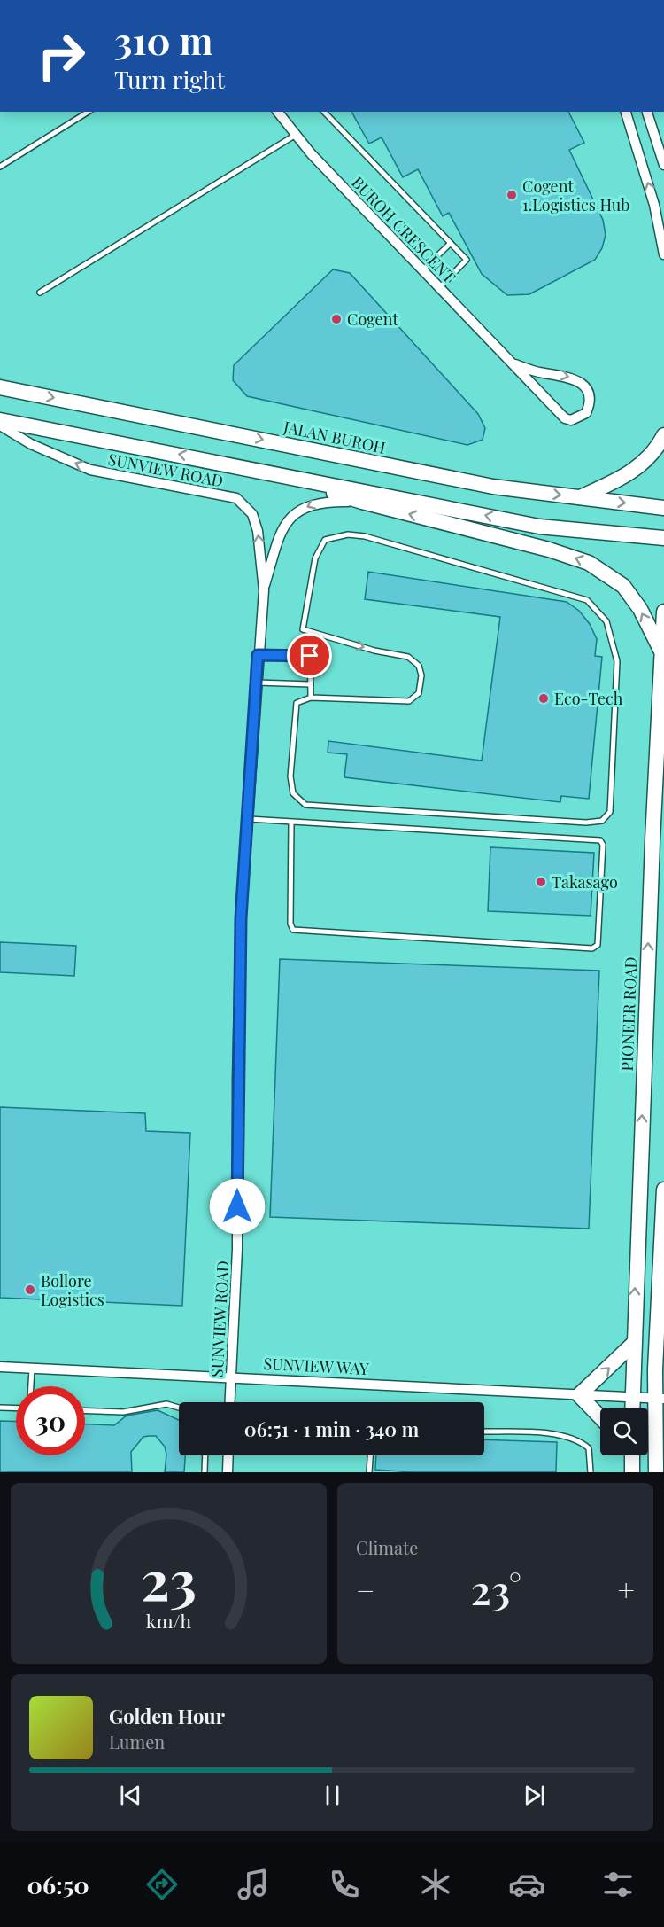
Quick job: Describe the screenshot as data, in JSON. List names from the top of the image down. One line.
{"streets":{"main road":["JALAN BUROH","PIONEER ROAD"],"street":["BUROH CRESCENT","SUNVIEW ROAD","SUNVIEW WAY"]},"crossings":[["SUNVIEW ROAD","SUNVIEW WAY"],["PIONEER ROAD","SUNVIEW WAY"]],"one_way":["PIONEER ROAD"],"places":["Cogent 1.Logistics Hub","Cogent","Eco-Tech","Takasago","Bollore Logistics"],"page":{"turn":["310 m","Turn right"],"limit":"30","trip":"06:51 · 1 min · 340 m","tile":"Climate","heat":["−","23°","+"],"song":["Golden Hour","Lumen"],"tabs":"06:50","gauge":["23","km/h"]}}
